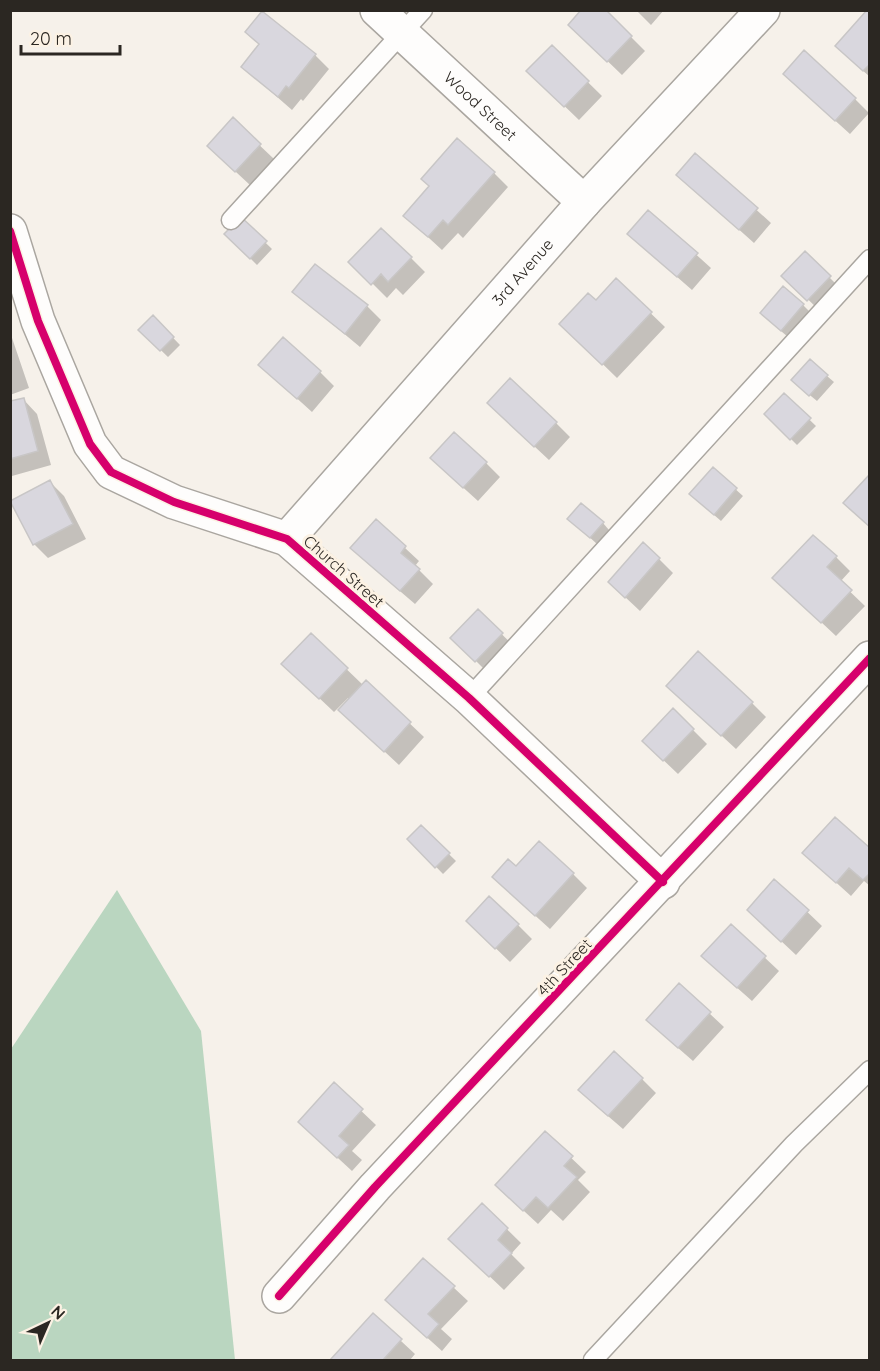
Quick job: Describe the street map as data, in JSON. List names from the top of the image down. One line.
{"streets":{"street":["Wood Street","3rd Avenue","Church Street","4th Street"]},"crossings":[["Wood Street","3rd Avenue"],["3rd Avenue","Church Street"],["Church Street","4th Street"]],"scale_bar":"20 m","north":"top right"}
